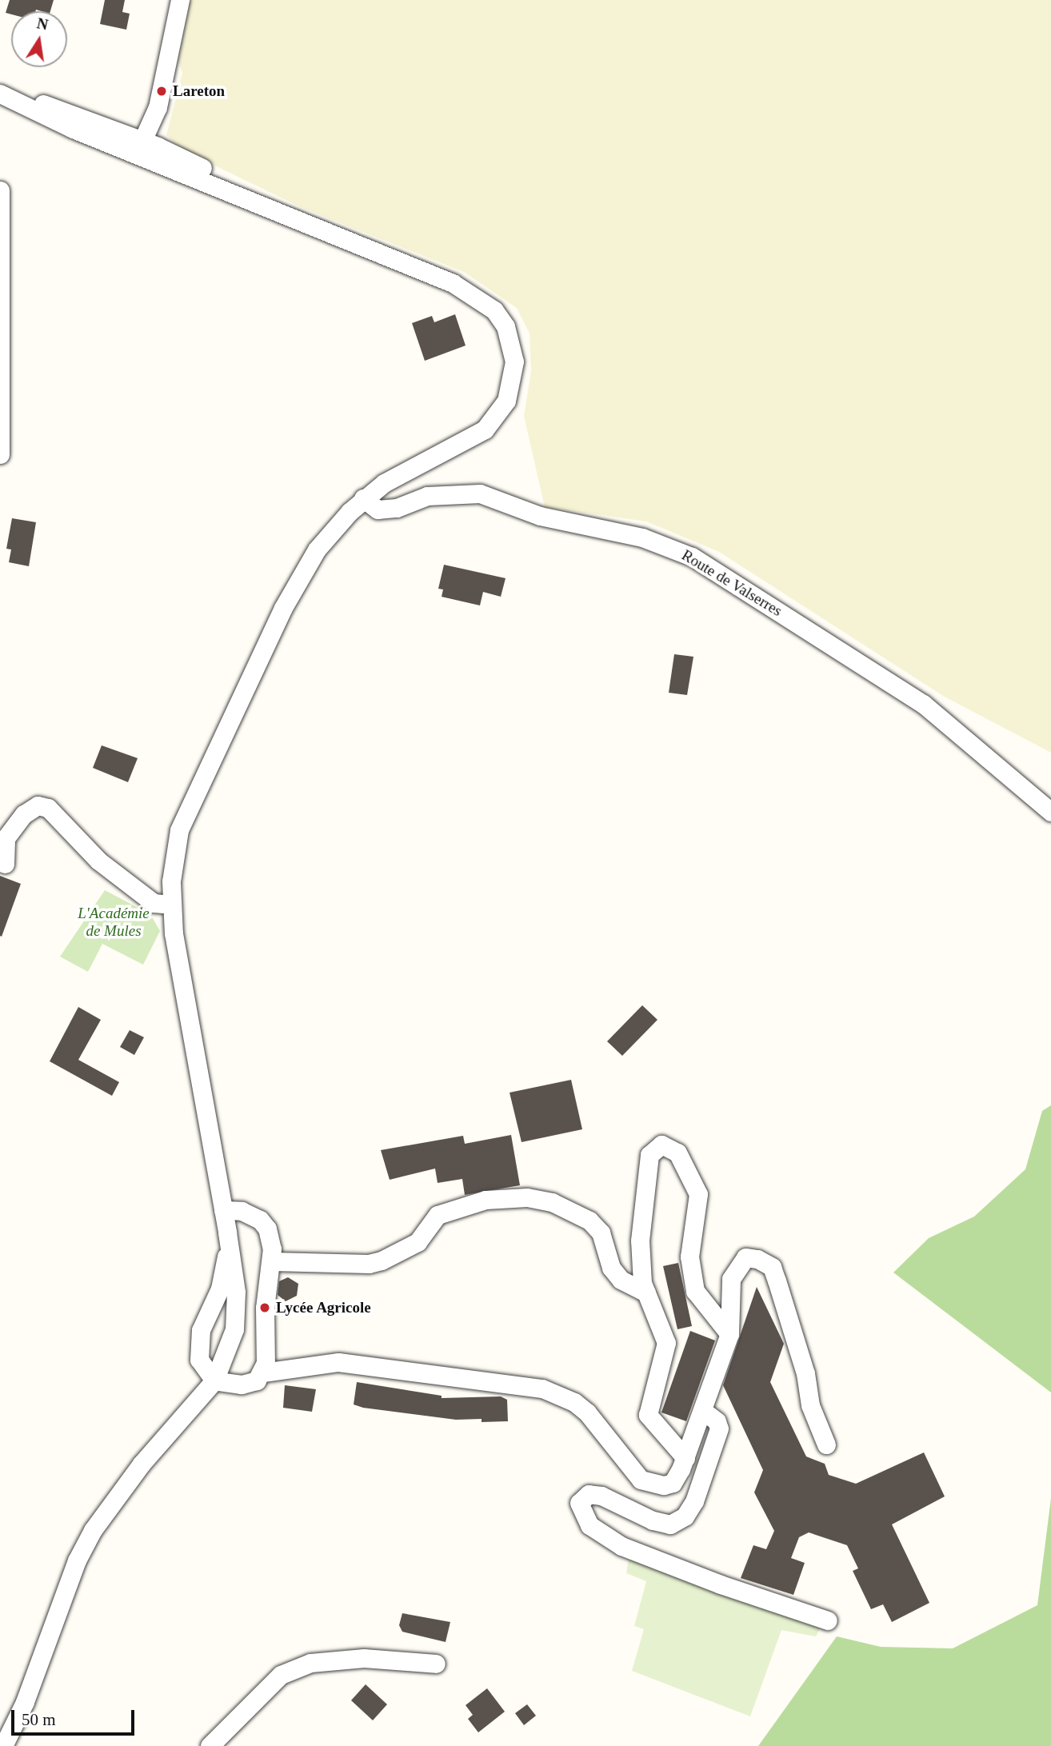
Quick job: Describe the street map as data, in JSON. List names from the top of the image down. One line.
{"streets":{"street":["Route de Valserres"]},"parks":["L'Académie de Mules"],"places":["Lareton","Lycée Agricole"],"scale_bar":"50 m","north":"top"}
